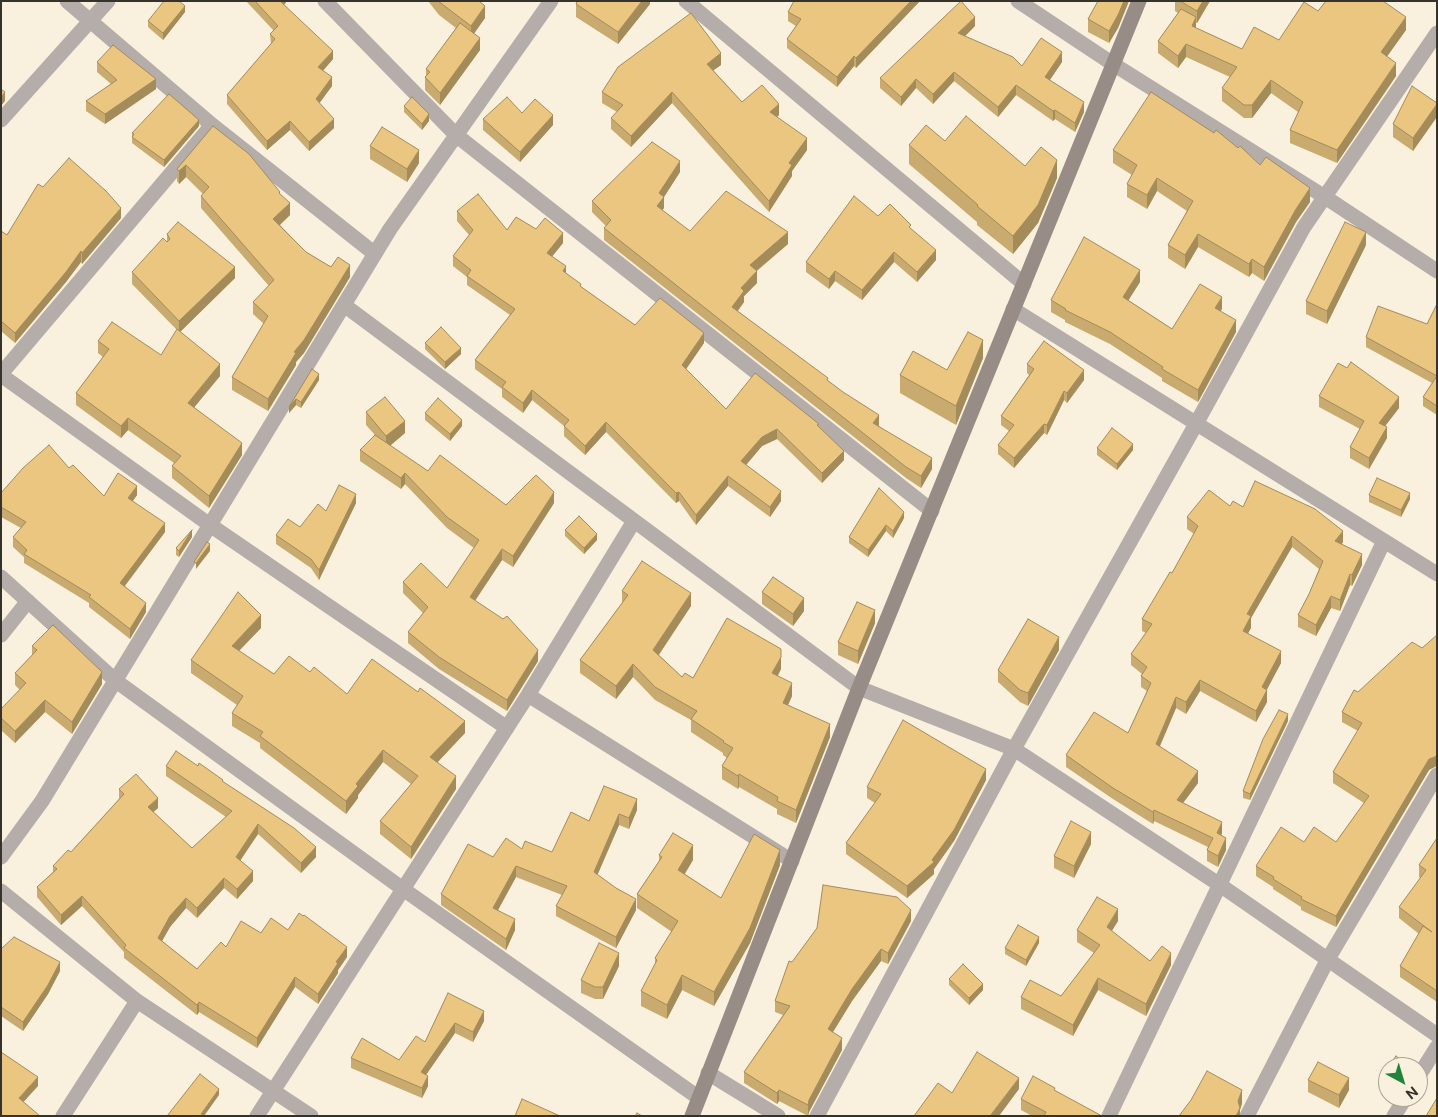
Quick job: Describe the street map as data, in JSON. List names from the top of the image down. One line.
{"north":"bottom right"}
